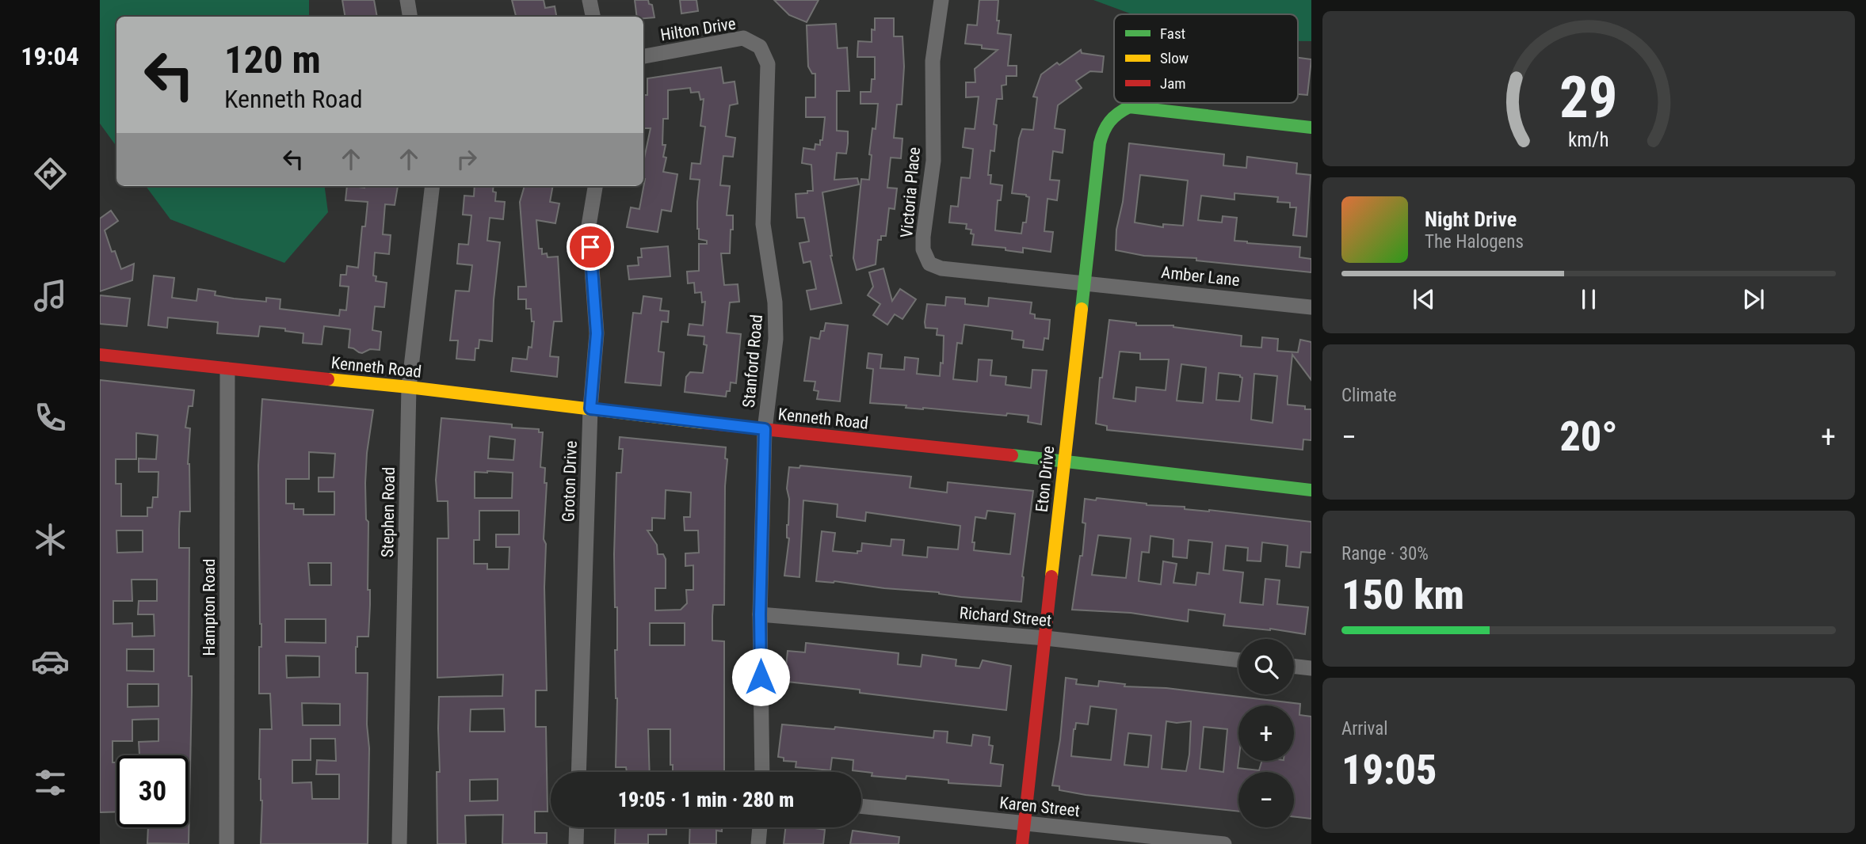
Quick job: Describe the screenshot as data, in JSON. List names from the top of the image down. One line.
{"streets":{"street":["Hilton Drive","Victoria Place","Amber Lane","Stanford Road","Kenneth Road","Eton Drive","Groton Drive","Stephen Road","Hampton Road","Richard Street","Karen Street"]},"crossings":[["Hilton Drive","Stanford Road"],["Victoria Place","Amber Lane"],["Victoria Place","Eton Drive"],["Amber Lane","Eton Drive"],["Stanford Road","Kenneth Road"],["Stanford Road","Richard Street"],["Kenneth Road","Eton Drive"],["Kenneth Road","Groton Drive"],["Kenneth Road","Stephen Road"],["Kenneth Road","Hampton Road"],["Eton Drive","Richard Street"],["Eton Drive","Karen Street"]],"legend":["Fast","Slow","Jam"],"page":{"tabs":"19:04","turn":["120 m","Kenneth Road"],"song":["Night Drive","The Halogens"],"tile":["Climate",["Range · 30%","150 km"],["Arrival","19:05"]],"heat":["−","20°","+"],"map_buttons":["+","−"],"limit":"30","trip":"19:05 · 1 min · 280 m","gauge":["29","km/h"]}}
